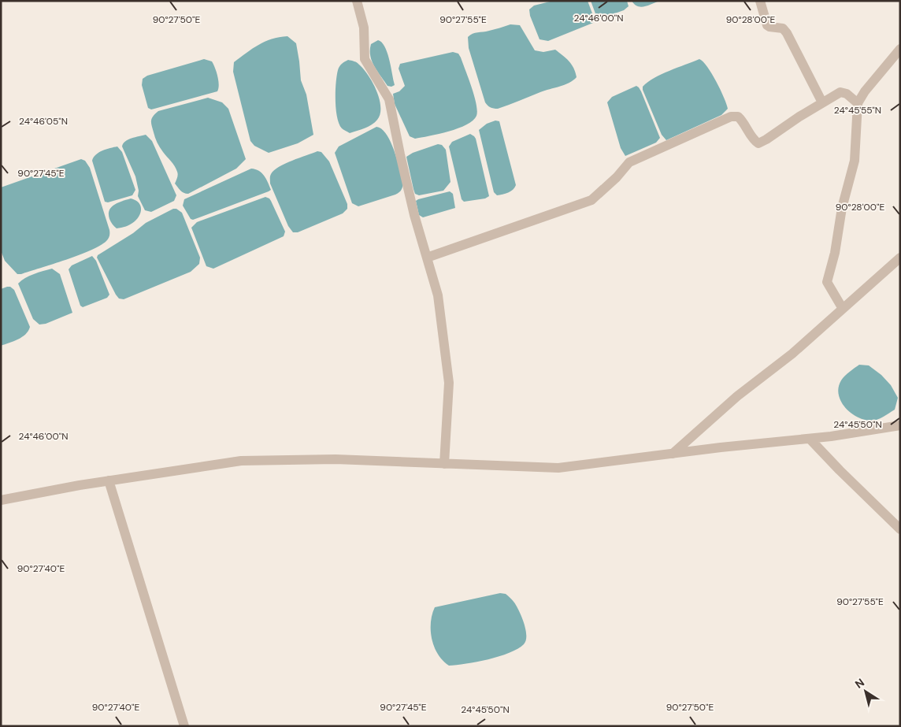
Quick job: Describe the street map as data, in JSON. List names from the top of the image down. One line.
{"north":"top left","coordinates":["24°46'00\"N","90°27'50\"E","90°27'55\"E","90°28'00\"E","24°45'55\"N","24°46'05\"N","90°27'45\"E","24°45'50\"N","90°27'40\"E"]}
